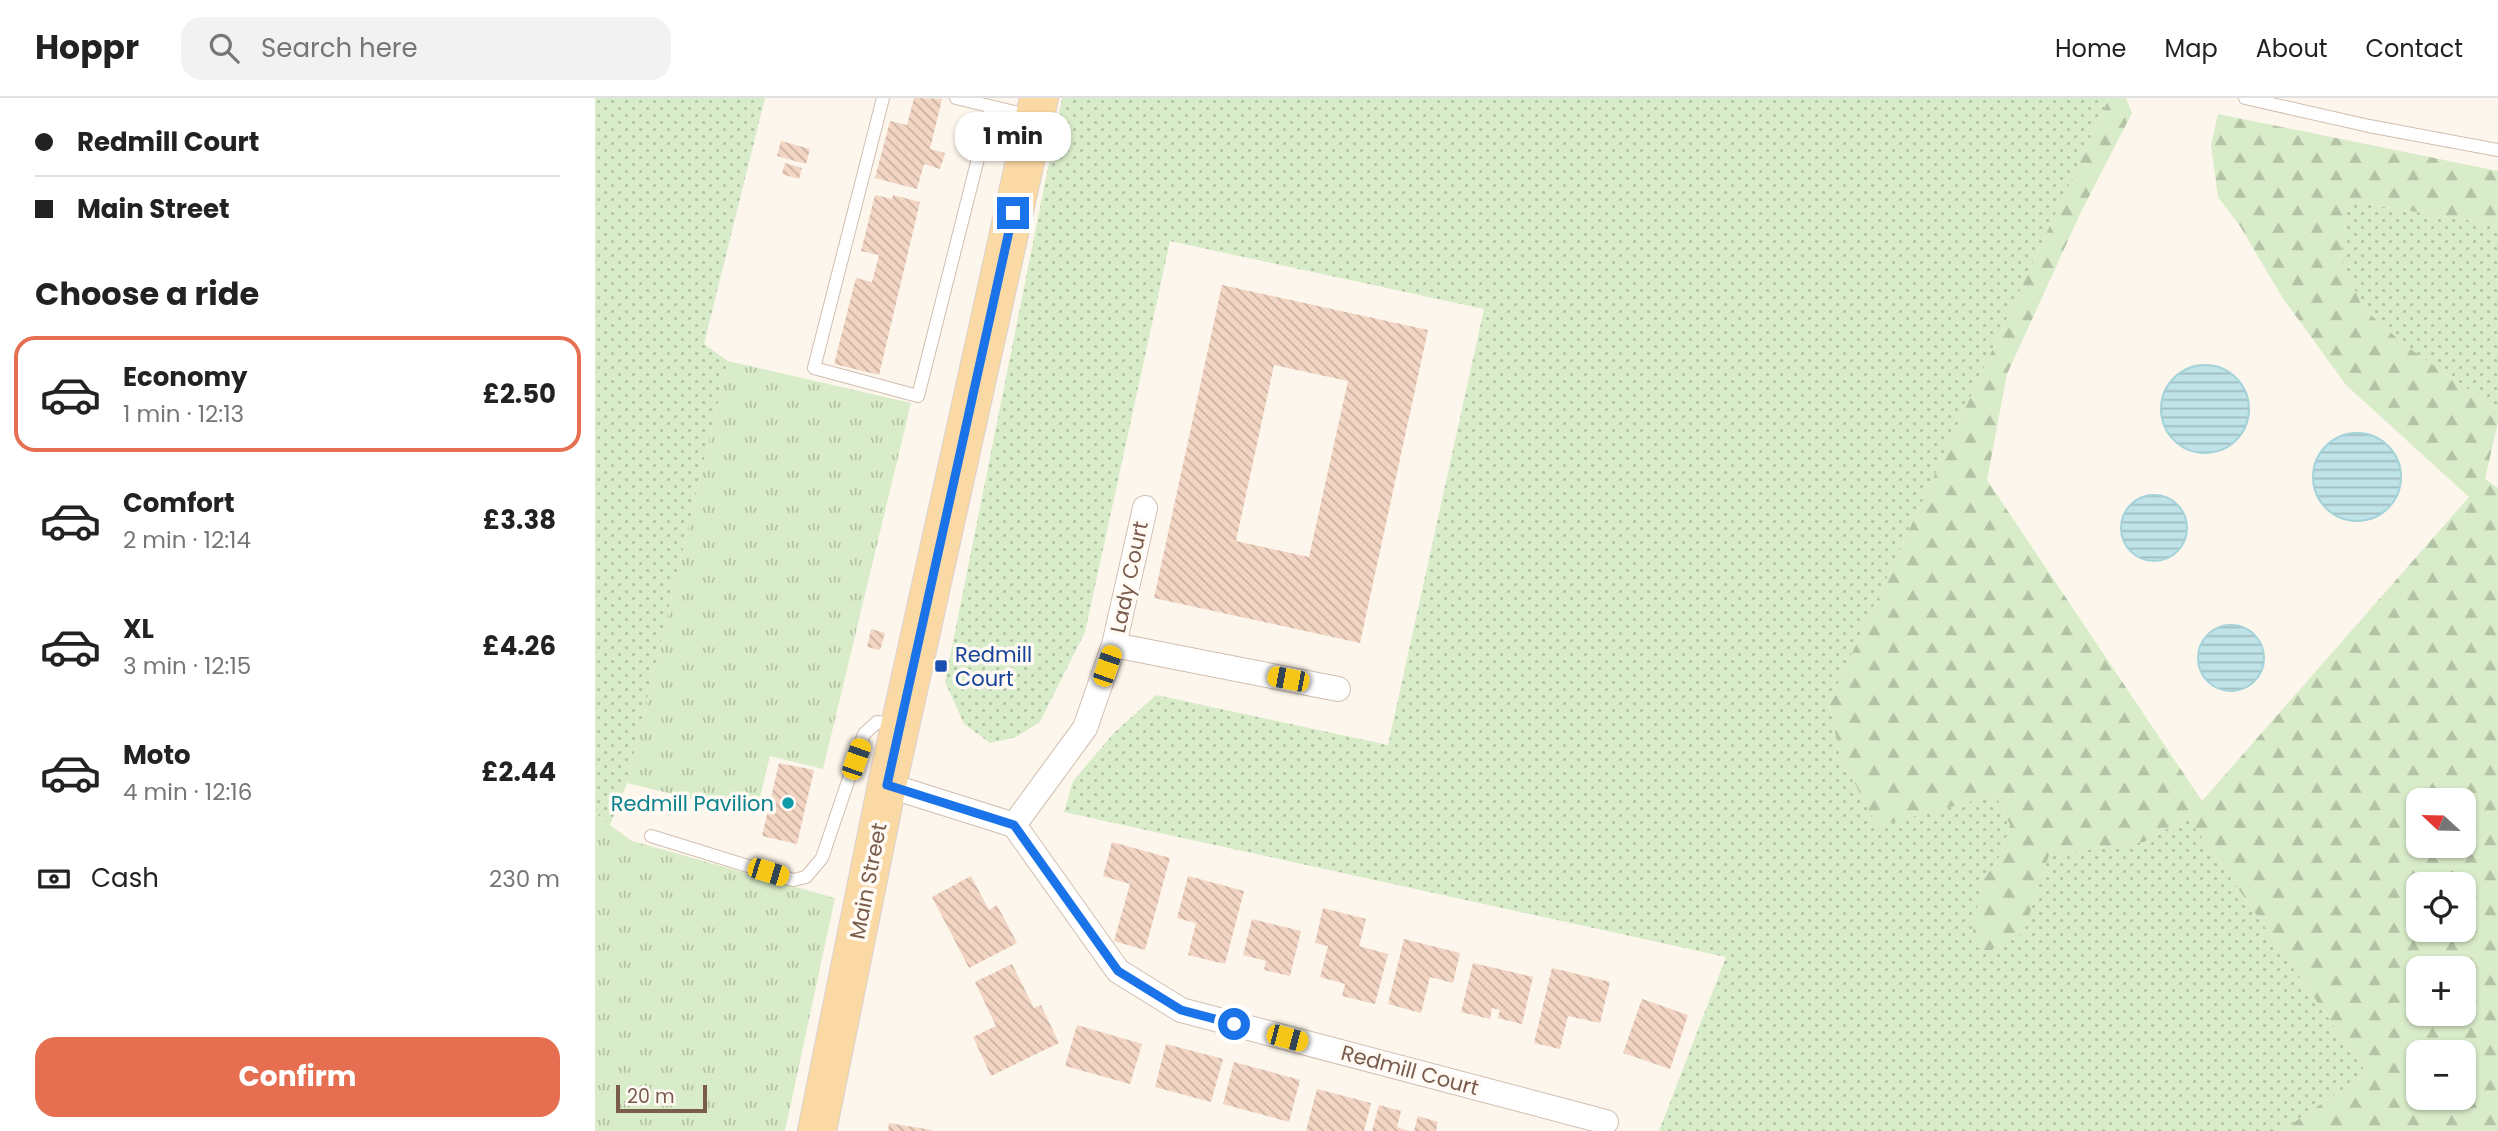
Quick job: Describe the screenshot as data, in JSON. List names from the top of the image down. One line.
{"streets":{"main road":["Main Street"],"street":["Lady Court","Redmill Court"]},"crossings":[["Lady Court","Redmill Court"]],"places":{"transit":["Redmill Court"],"other":["Redmill Pavilion"]},"scale_bar":"20 m","north":"left","page":{"header":"Hoppr","search":"Search here","nav":["Home","Map","About","Contact"],"banner":["Redmill Court","Main Street"],"bubble":"1 min","heading":"Choose a ride","list":[{"name":"Economy","note":"1 min · 12:13","value":"£2.50"},{"name":"Comfort","note":"2 min · 12:14","value":"£3.38"},{"name":"XL","note":"3 min · 12:15","value":"£4.26"},{"name":"Moto","note":"4 min · 12:16","value":"£2.44"}],"map_buttons":["+","−"],"pay":["Cash","230 m"],"buttons":"Confirm","scale":"20 m"}}
